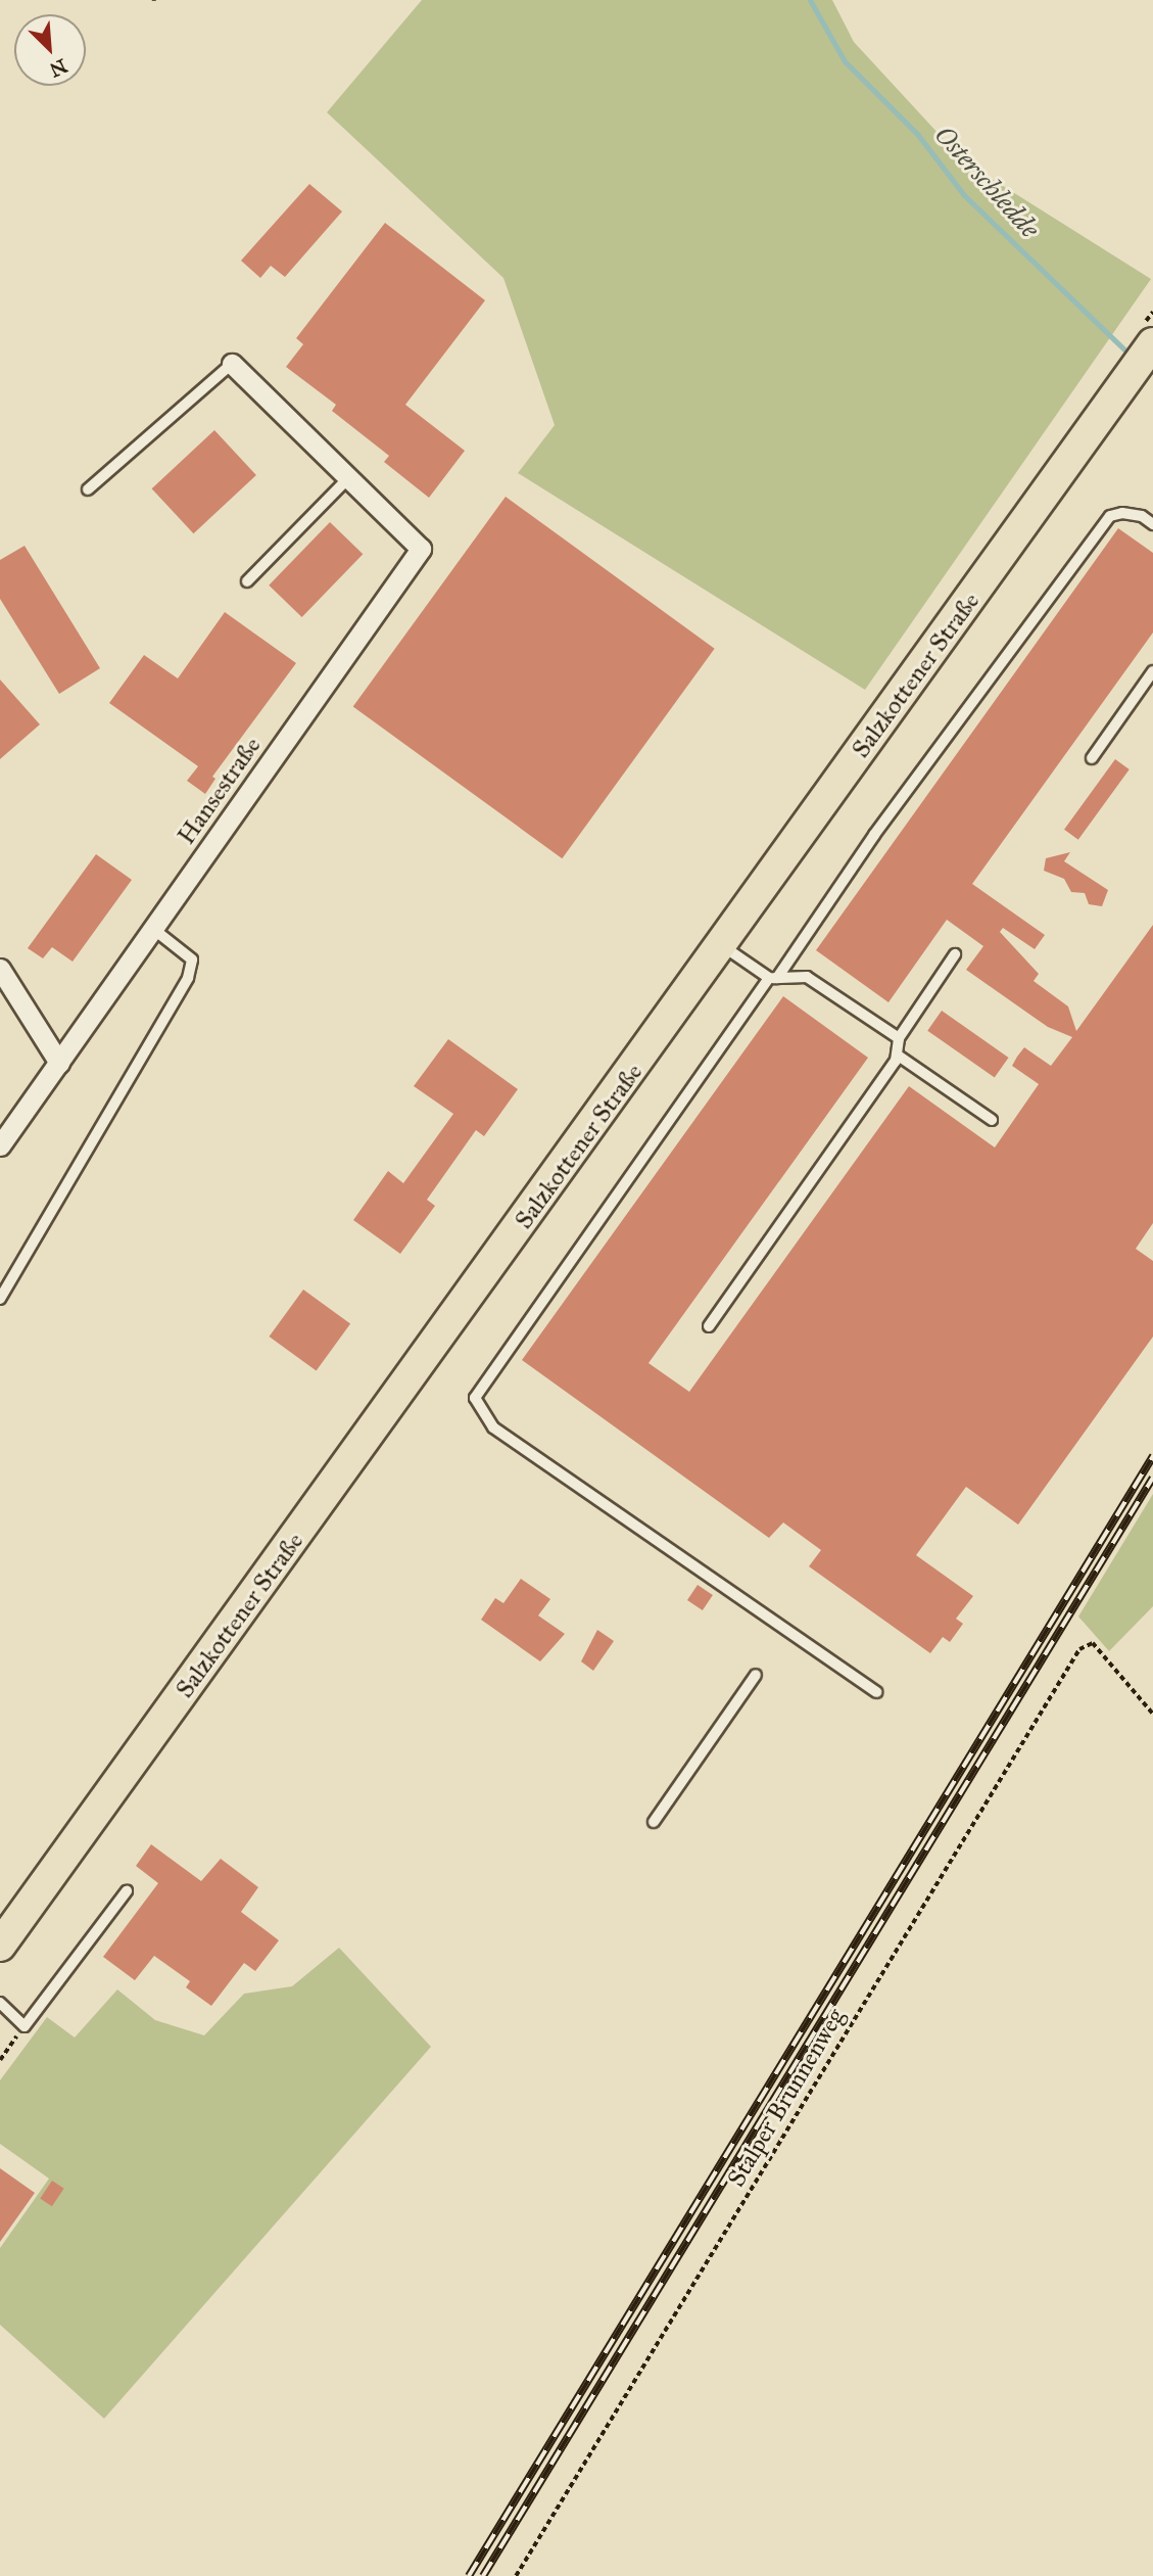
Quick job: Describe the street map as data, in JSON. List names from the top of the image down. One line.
{"streets":{"main road":["Salzkottener Straße"],"street":["Hansestraße"],"path":["Stalper Brunnenweg"]},"water":["Osterschledde"],"north":"bottom right"}
